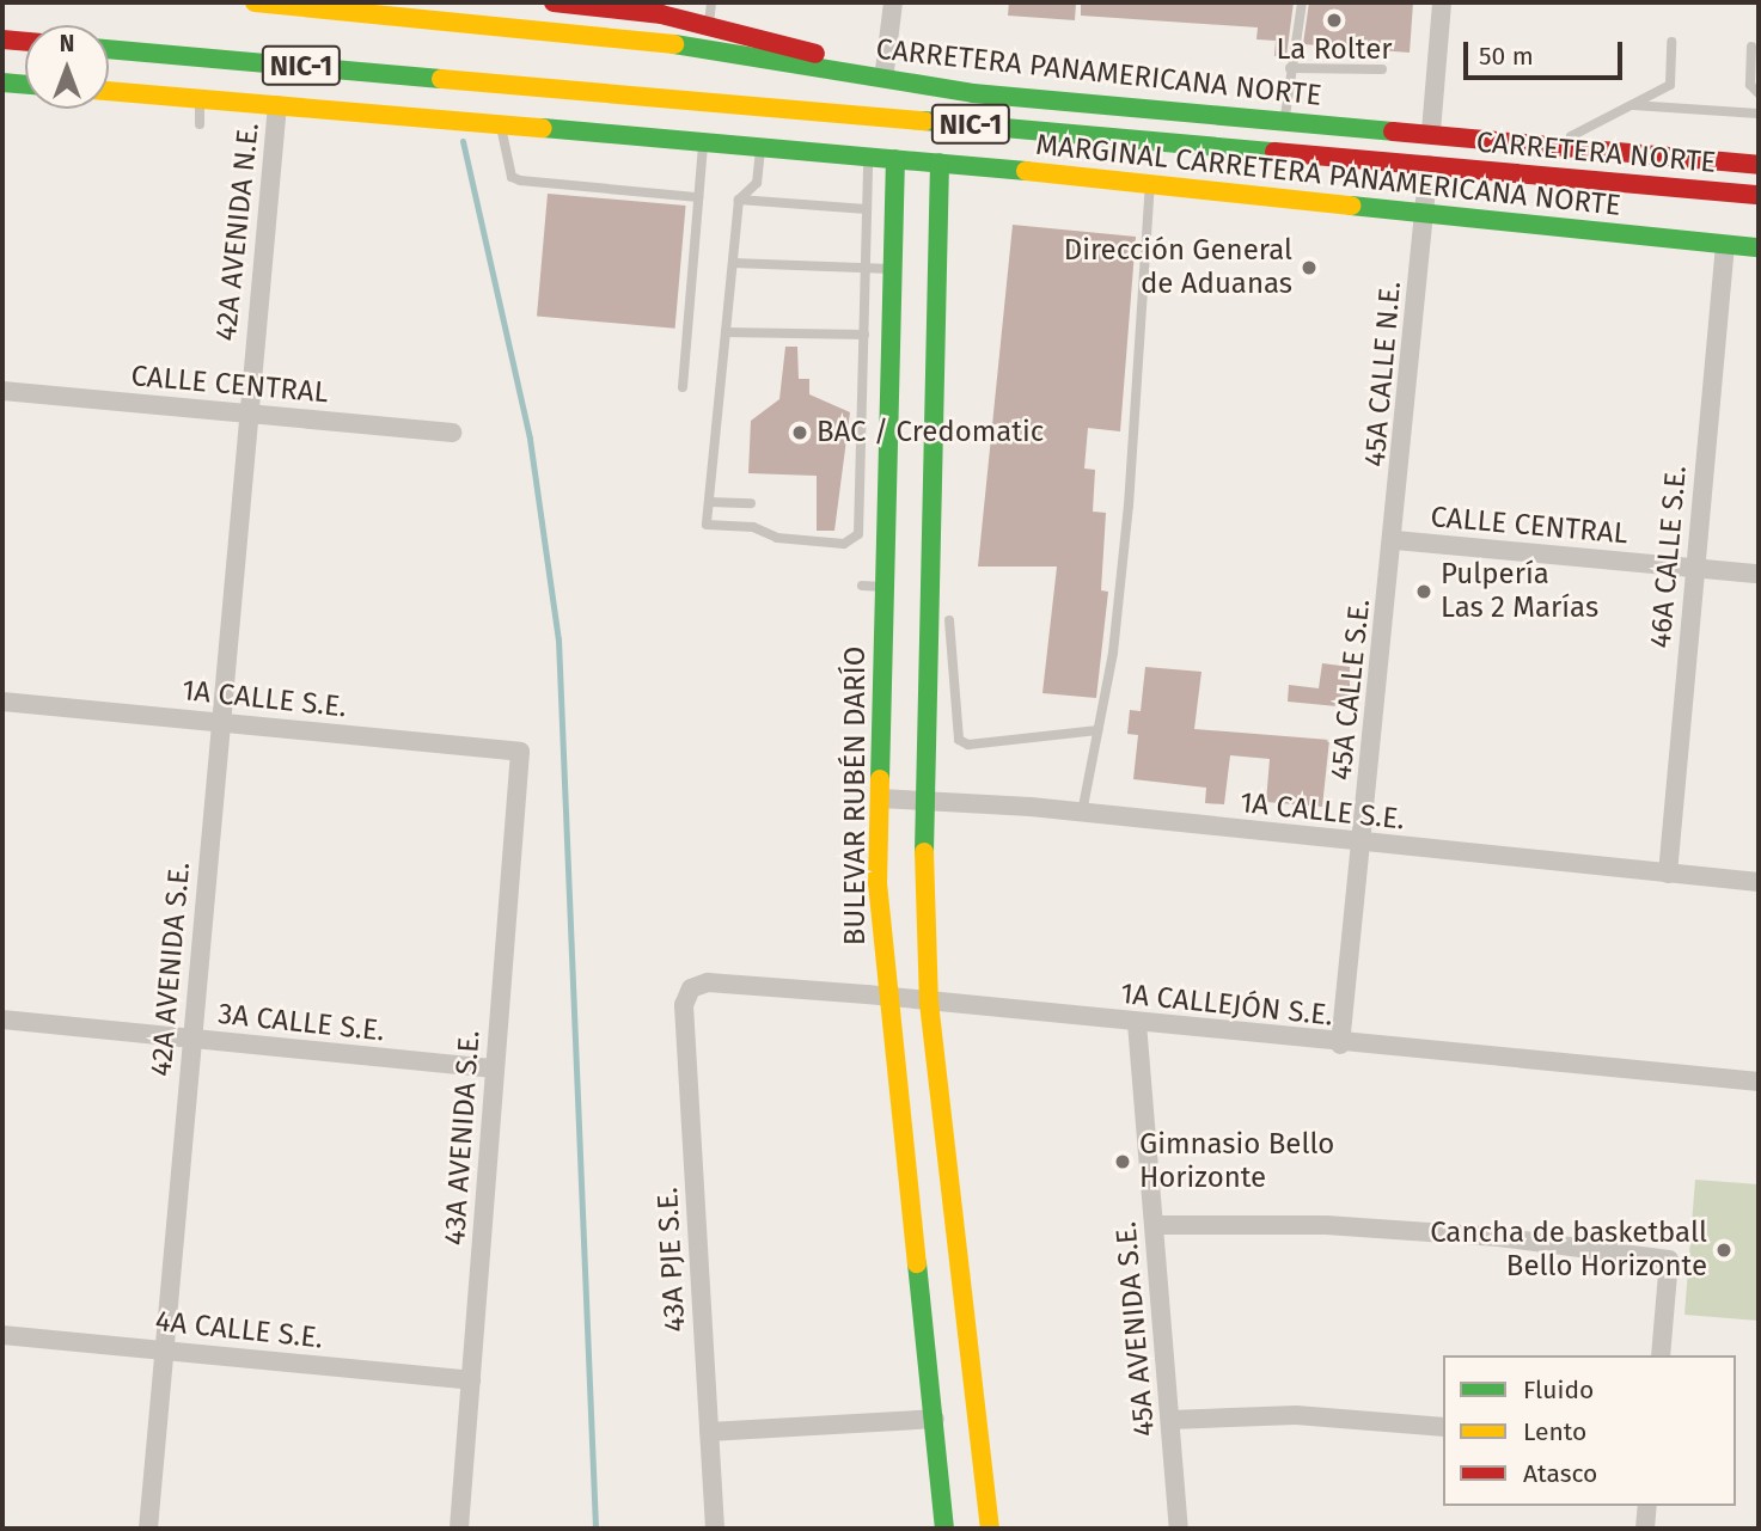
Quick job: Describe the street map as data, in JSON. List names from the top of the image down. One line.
{"streets":{"main road":["NIC-1","CARRETERA PANAMERICANA NORTE","CARRETERA NORTE","MARGINAL CARRETERA PANAMERICANA NORTE","BULEVAR RUBÉN DARÍO"],"street":["42A AVENIDA N.E.","45A CALLE N.E.","CALLE CENTRAL","46A CALLE S.E.","45A CALLE S.E.","1A CALLE S.E.","42A AVENIDA S.E.","1A CALLEJÓN S.E.","3A CALLE S.E.","43A AVENIDA S.E.","43A PJE S.E.","45A AVENIDA S.E.","4A CALLE S.E."]},"crossings":[["CARRETERA PANAMERICANA NORTE","CARRETERA NORTE"],["MARGINAL CARRETERA PANAMERICANA NORTE","42A AVENIDA N.E."],["MARGINAL CARRETERA PANAMERICANA NORTE","45A CALLE N.E."],["MARGINAL CARRETERA PANAMERICANA NORTE","46A CALLE S.E."],["MARGINAL CARRETERA PANAMERICANA NORTE","BULEVAR RUBÉN DARÍO"],["42A AVENIDA N.E.","CALLE CENTRAL"],["42A AVENIDA N.E.","42A AVENIDA S.E."],["45A CALLE N.E.","CALLE CENTRAL"],["45A CALLE N.E.","45A CALLE S.E."],["CALLE CENTRAL","46A CALLE S.E."],["CALLE CENTRAL","45A CALLE S.E."],["CALLE CENTRAL","42A AVENIDA S.E."],["46A CALLE S.E.","1A CALLE S.E."],["45A CALLE S.E.","1A CALLE S.E."],["45A CALLE S.E.","1A CALLEJÓN S.E."],["1A CALLE S.E.","BULEVAR RUBÉN DARÍO"],["1A CALLE S.E.","42A AVENIDA S.E."],["1A CALLE S.E.","43A AVENIDA S.E."],["BULEVAR RUBÉN DARÍO","1A CALLEJÓN S.E."],["42A AVENIDA S.E.","3A CALLE S.E."],["42A AVENIDA S.E.","4A CALLE S.E."],["1A CALLEJÓN S.E.","43A PJE S.E."],["1A CALLEJÓN S.E.","45A AVENIDA S.E."],["3A CALLE S.E.","43A AVENIDA S.E."],["43A AVENIDA S.E.","4A CALLE S.E."]],"places":["La Rolter","Dirección General de Aduanas","BAC / Credomatic","Pulpería Las 2 Marías","Gimnasio Bello Horizonte","Cancha de basketball Bello Horizonte"],"legend":["Fluido","Lento","Atasco"],"scale_bar":"50 m","north":"top"}
